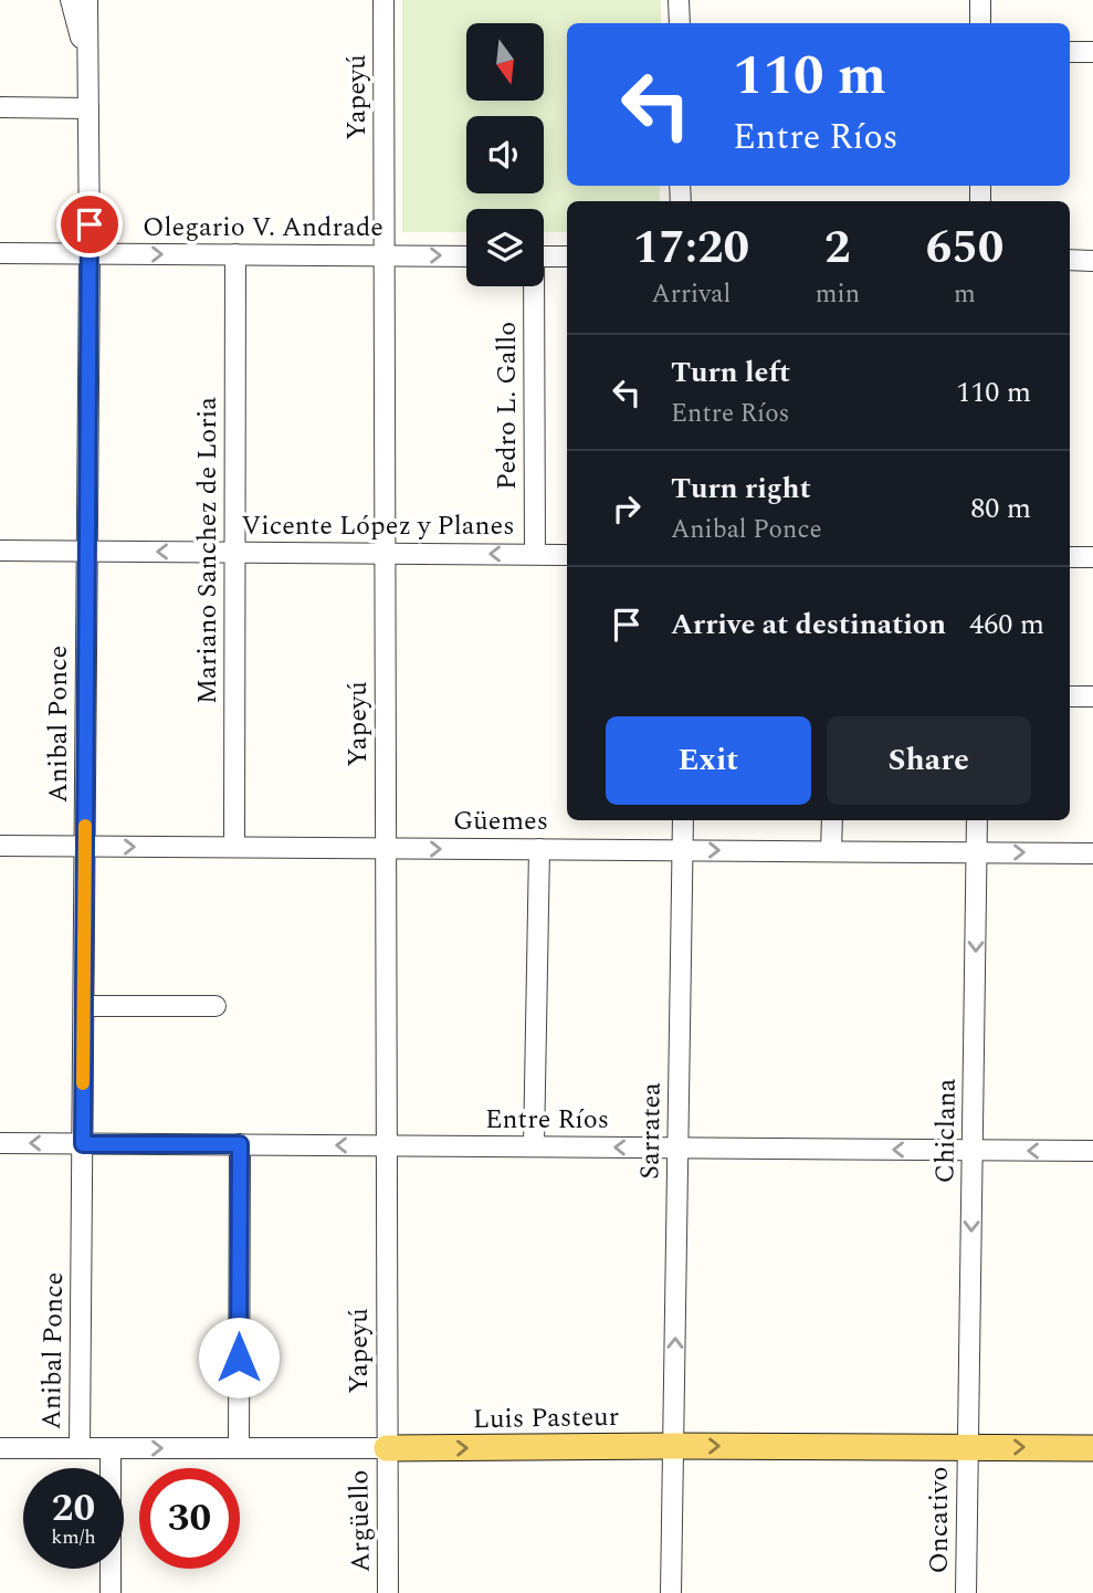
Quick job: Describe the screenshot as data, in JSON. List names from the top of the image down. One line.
{"streets":{"main road":["Luis Pasteur"],"street":["Yapeyú","Olegario V. Andrade","Pedro L. Gallo","Vicente López y Planes","Mariano Sanchez de Loria","Anibal Ponce","Güemes","Entre Ríos","Sarratea","Chiclana","Oncativo","Argüello"]},"crossings":[["Yapeyú","Olegario V. Andrade"],["Yapeyú","Vicente López y Planes"],["Yapeyú","Güemes"],["Yapeyú","Entre Ríos"],["Yapeyú","Luis Pasteur"],["Yapeyú","Argüello"],["Olegario V. Andrade","Mariano Sanchez de Loria"],["Olegario V. Andrade","Anibal Ponce"],["Pedro L. Gallo","Vicente López y Planes"],["Vicente López y Planes","Mariano Sanchez de Loria"],["Vicente López y Planes","Anibal Ponce"],["Mariano Sanchez de Loria","Güemes"],["Anibal Ponce","Güemes"],["Anibal Ponce","Entre Ríos"],["Anibal Ponce","Luis Pasteur"],["Güemes","Sarratea"],["Güemes","Chiclana"],["Entre Ríos","Sarratea"],["Entre Ríos","Chiclana"],["Sarratea","Luis Pasteur"],["Chiclana","Luis Pasteur"],["Chiclana","Oncativo"],["Luis Pasteur","Oncativo"],["Luis Pasteur","Argüello"]],"one_way":["Olegario V. Andrade","Vicente López y Planes","Güemes","Entre Ríos","Sarratea","Chiclana","Luis Pasteur"],"north":"bottom","page":{"turn":["110 m","Entre Ríos"],"eta":["17:20","Arrival","2","min","650","m"],"list":[{"name":"Turn left","note":"Entre Ríos","value":"110 m"},{"name":"Turn right","note":"Anibal Ponce","value":"80 m"},{"name":"Arrive at destination","value":"460 m"}],"buttons":["Exit","Share"],"speed":"20 km/h","limit":"30"}}
